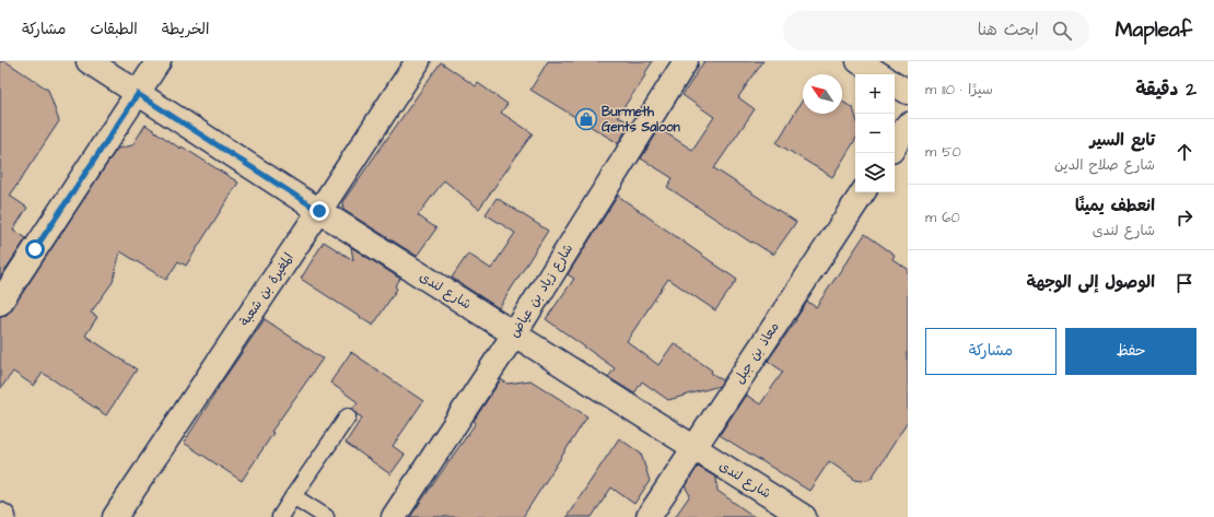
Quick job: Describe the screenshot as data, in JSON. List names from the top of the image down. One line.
{"streets":{"street":["المغيرة بن شعبة","شارع لندى","شارع زياد بن عياض","معاذ بن جبل"]},"crossings":[["المغيرة بن شعبة","شارع لندى"],["شارع لندى","شارع زياد بن عياض"],["شارع لندى","معاذ بن جبل"]],"places":{"shop":["Burmeth Gents Saloon"]},"north":"top left","page":{"header":"Mapleaf","search":"ابحث هنا","nav":["الخريطة","الطبقات","مشاركة"],"heading":["2 دقيقة","سيرًا · 110 m"],"map_buttons":["+","−"],"list":[["تابع السير","شارع صلاح الدين","50 m"],["انعطف يمينًا","شارع لندى","60 m"],"الوصول إلى الوجهة"],"buttons":["حفظ","مشاركة"]}}
